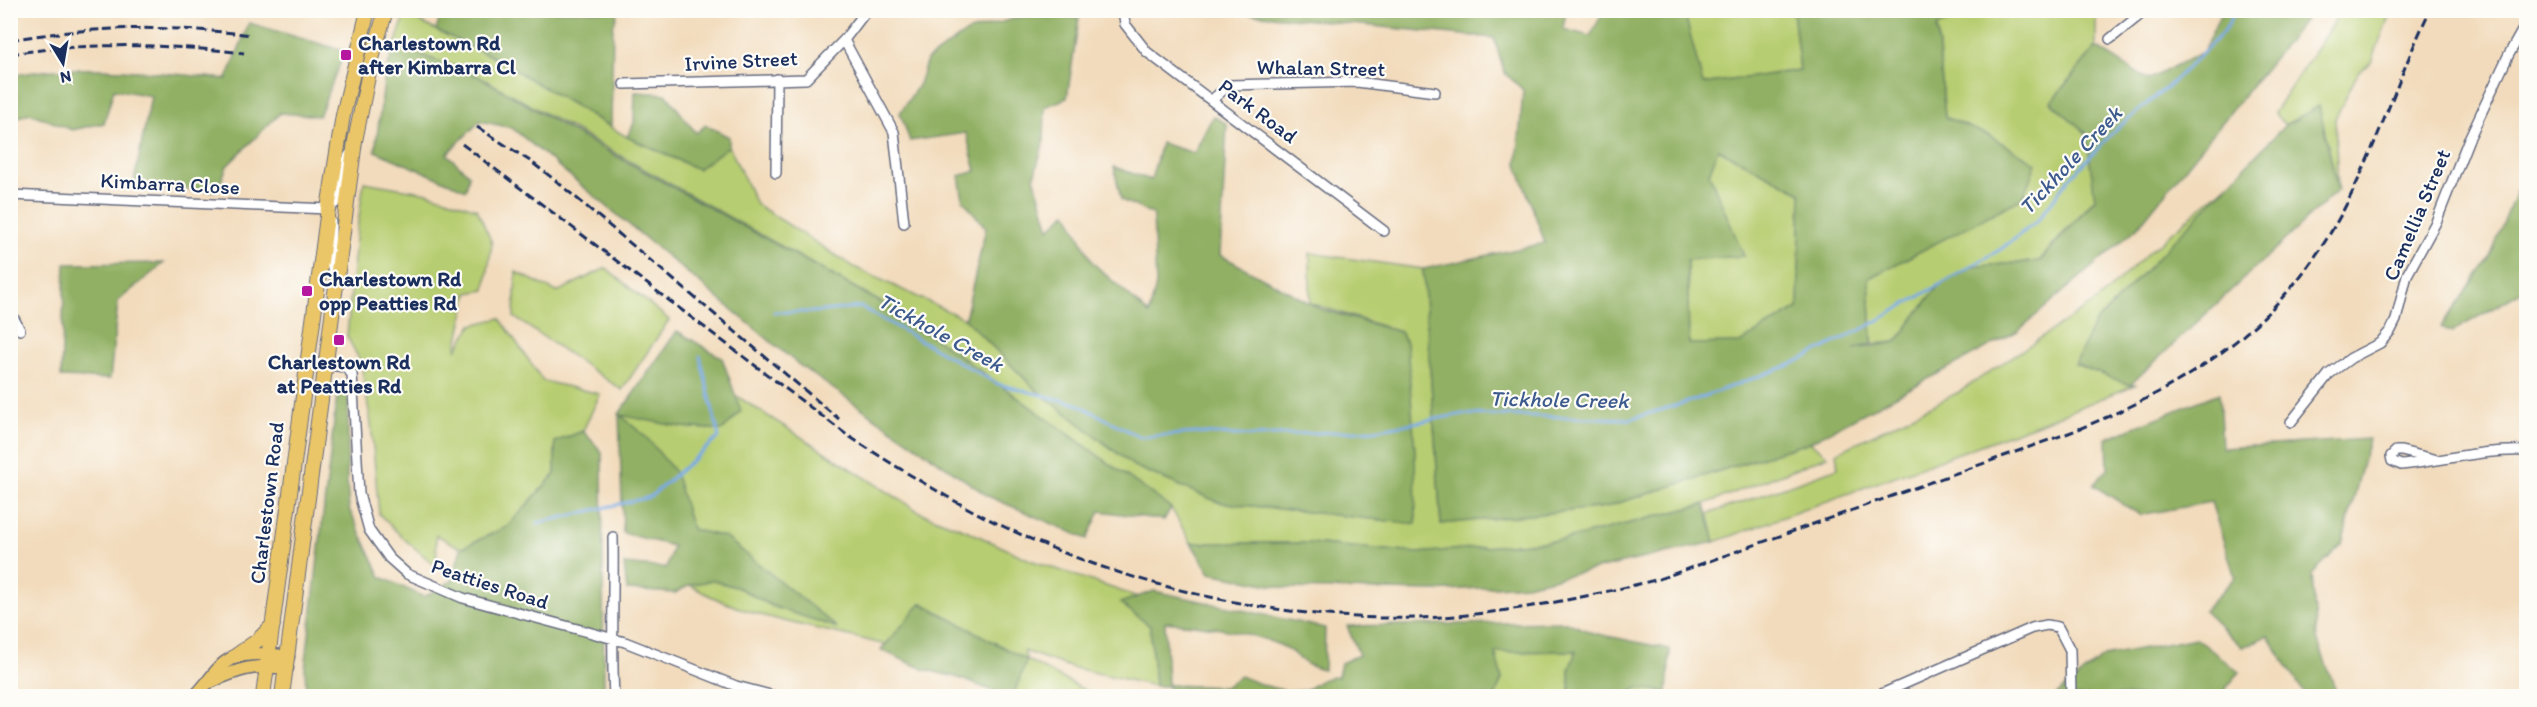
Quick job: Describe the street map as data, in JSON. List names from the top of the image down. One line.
{"streets":{"highway":["Charlestown Road"],"street":["Irvine Street","Whalan Street","Park Road","Kimbarra Close","Camellia Street","Peatties Road"]},"crossings":[["Whalan Street","Park Road"],["Kimbarra Close","Charlestown Road"],["Charlestown Road","Peatties Road"]],"water":["Tickhole Creek"],"places":{"transit":["Charlestown Rd after Kimbarra Cl","Charlestown Rd opp Peatties Rd","Charlestown Rd at Peatties Rd"]},"north":"bottom"}
